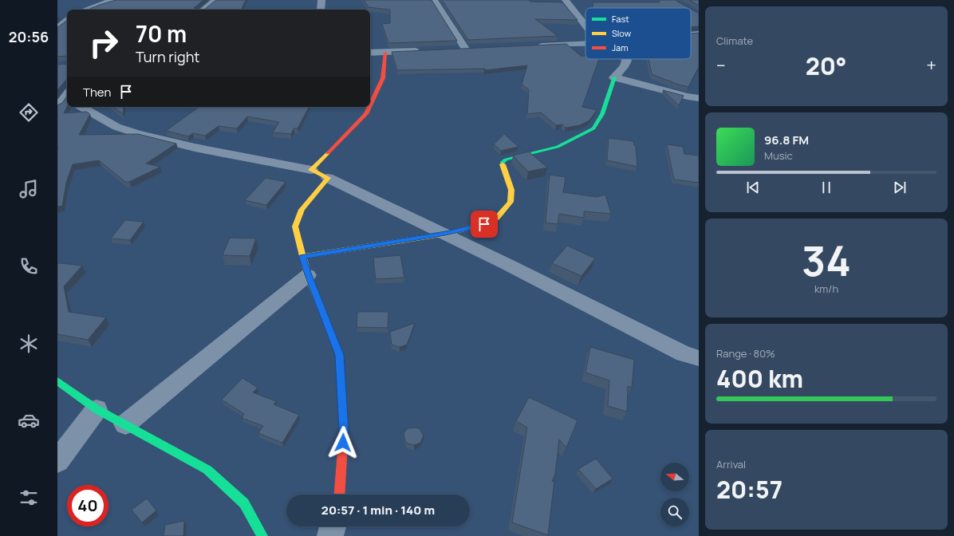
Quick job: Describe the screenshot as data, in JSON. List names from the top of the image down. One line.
{"legend":["Fast","Slow","Jam"],"north":"left","page":{"tabs":"20:56","tile":["Climate",["34","km/h"],["Range · 80%","400 km"],["Arrival","20:57"]],"turn":["70 m","Turn right"],"heat":["−","20°","+"],"then":"Then","song":["96.8 FM","Music"],"limit":"40","trip":"20:57 · 1 min · 140 m"}}
